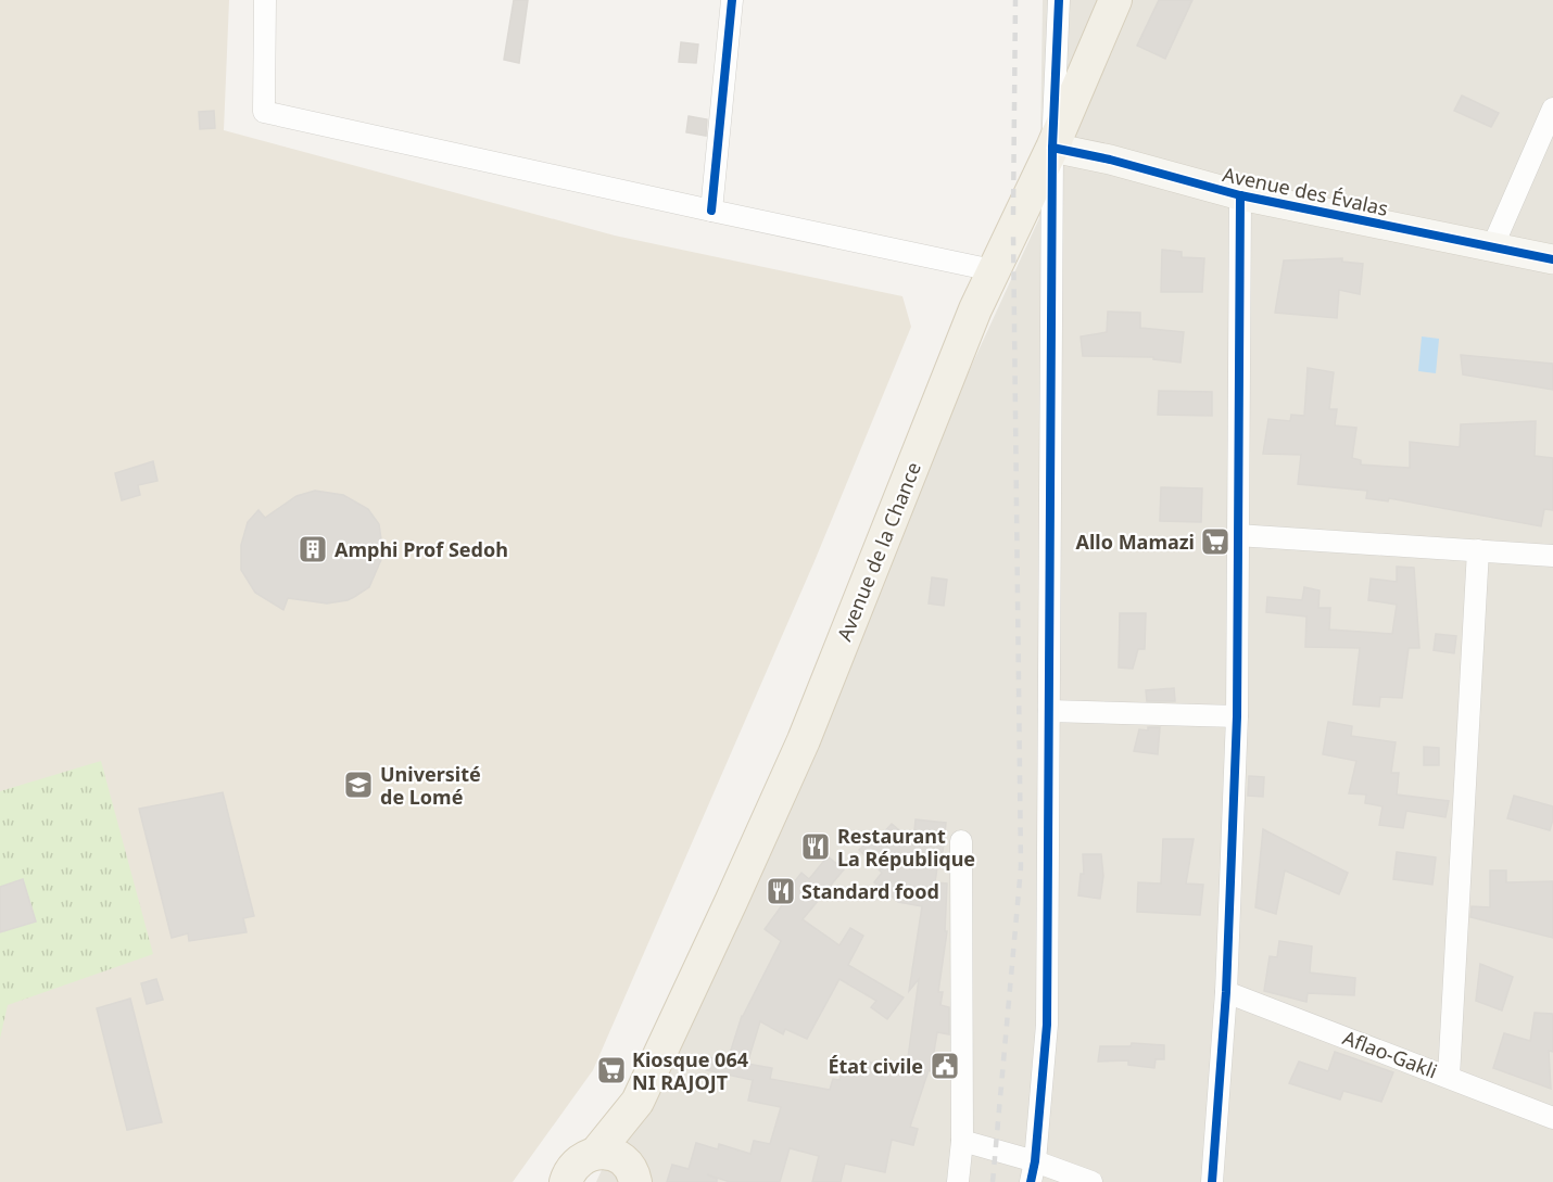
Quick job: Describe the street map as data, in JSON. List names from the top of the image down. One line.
{"streets":{"main road":["Avenue de la Chance"],"street":["Avenue des Évalas","Aflao-Gakli"]},"crossings":[["Avenue des Évalas","Avenue de la Chance"]],"places":{"supermarket":["Allo Mamazi","Kiosque 064 NI RAJOJT"],"building":["Amphi Prof Sedoh"],"school or university":["Université de Lomé"],"restaurant":["Restaurant La République","Standard food"],"public building":["État civile"]}}
